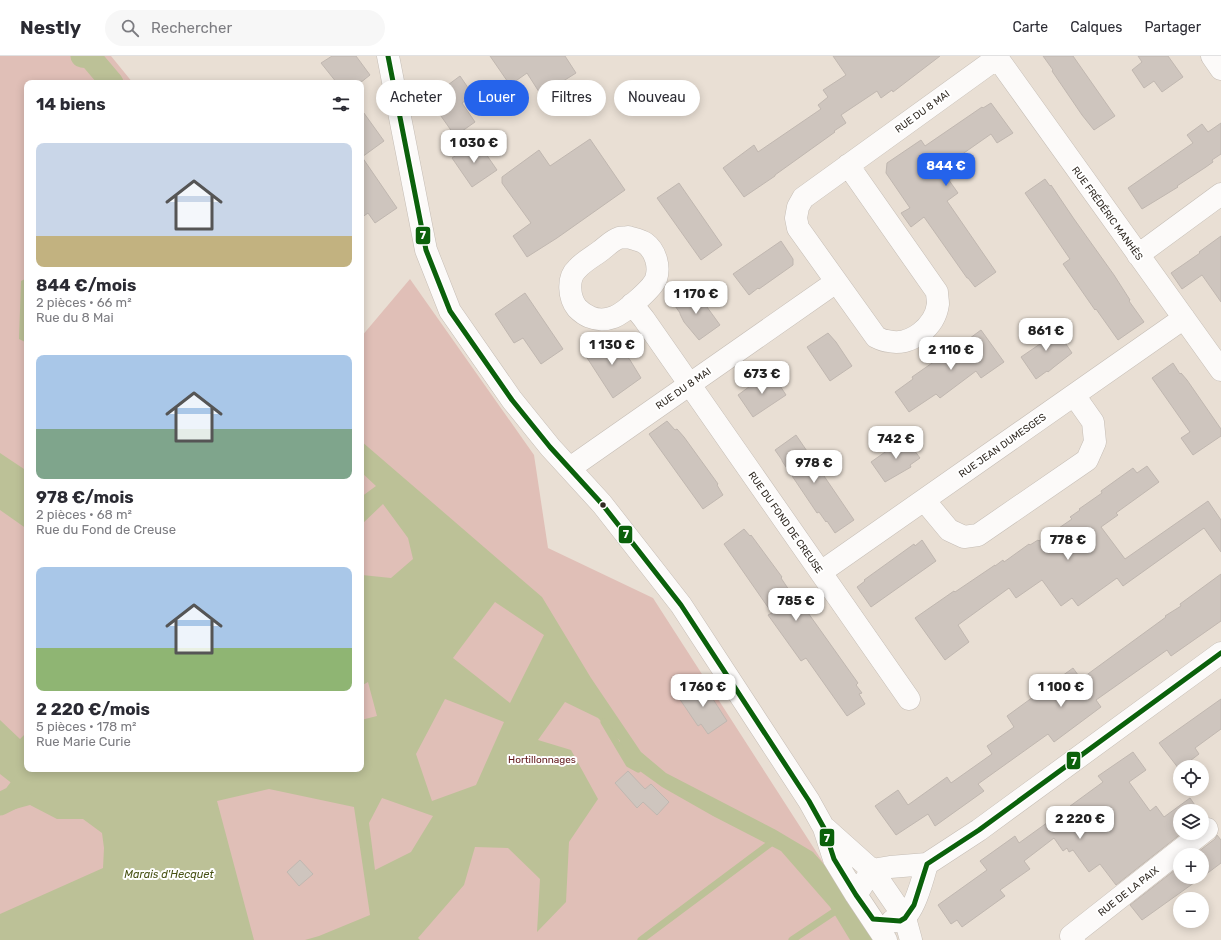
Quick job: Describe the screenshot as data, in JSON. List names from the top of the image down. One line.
{"streets":{"street":["RUE DU 8 MAI","RUE FRÉDÉRIC MANHÈS","RUE JEAN DUMESGES","RUE DU FOND DE CREUSE","RUE DE LA PAIX"]},"crossings":[["RUE DU 8 MAI","RUE FRÉDÉRIC MANHÈS"],["RUE DU 8 MAI","RUE DU FOND DE CREUSE"],["RUE FRÉDÉRIC MANHÈS","RUE JEAN DUMESGES"],["RUE JEAN DUMESGES","RUE DU FOND DE CREUSE"]],"water":["Marais d'Hecquet"],"parks":["Hortillonnages"],"lines":["transit line 7"],"page":{"header":"Nestly","search":"Rechercher","nav":["Carte","Calques","Partager"],"chip":["Acheter","Louer","Filtres","Nouveau"],"heading":"14 biens","list":[{"name":"844 €/mois","note":"2 pièces · 66 m² · Rue du 8 Mai"},{"name":"978 €/mois","note":"2 pièces · 68 m² · Rue du Fond de Creuse"},{"name":"2 220 €/mois","note":"5 pièces · 178 m² · Rue Marie Curie"}],"price":["1 030 €","844 €","1 170 €","861 €","1 130 €","2 110 €","673 €","742 €","978 €","778 €","785 €","1 760 €","1 100 €","2 220 €"],"map_buttons":["+","−"]}}
